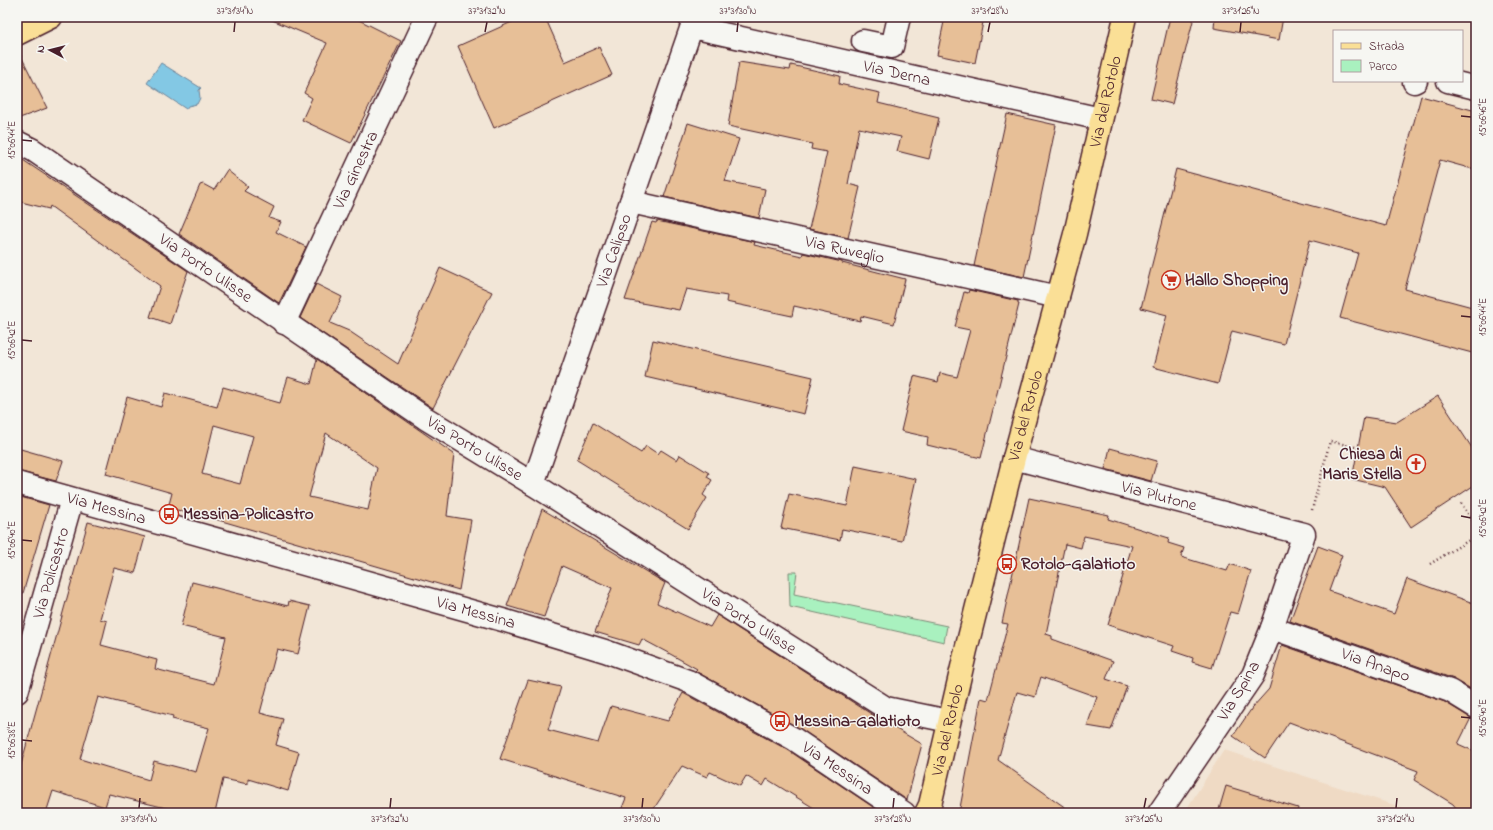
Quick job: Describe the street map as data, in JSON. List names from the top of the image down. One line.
{"streets":{"main road":["Via del Rotolo"],"street":["Via Derna","Via Ginestra","Via Calipso","Via Ruveglio","Via Porto Ulisse","Via Plutone","Via Messina","Via Policastro","Via Anapo","Via Spina"]},"crossings":[["Via Derna","Via del Rotolo"],["Via Derna","Via Calipso"],["Via del Rotolo","Via Ruveglio"],["Via del Rotolo","Via Porto Ulisse"],["Via del Rotolo","Via Plutone"],["Via Ginestra","Via Porto Ulisse"],["Via Calipso","Via Ruveglio"],["Via Calipso","Via Porto Ulisse"],["Via Plutone","Via Spina"],["Via Messina","Via Policastro"],["Via Anapo","Via Spina"]],"places":{"supermarket":["Hallo Shopping"],"church":["Chiesa di Maris Stella"],"bus stop":["Messina-Policastro","Rotolo-Galatioto","Messina-Galatioto"]},"legend":["Strada","Parco"],"north":"left","coordinates":["37°31'34\"N","37°31'32\"N","37°31'30\"N","37°31'28\"N","37°31'26\"N","15°06'46\"E","15°06'44\"E","15°06'42\"E","15°06'40\"E","15°06'38\"E","37°31'24\"N"]}
